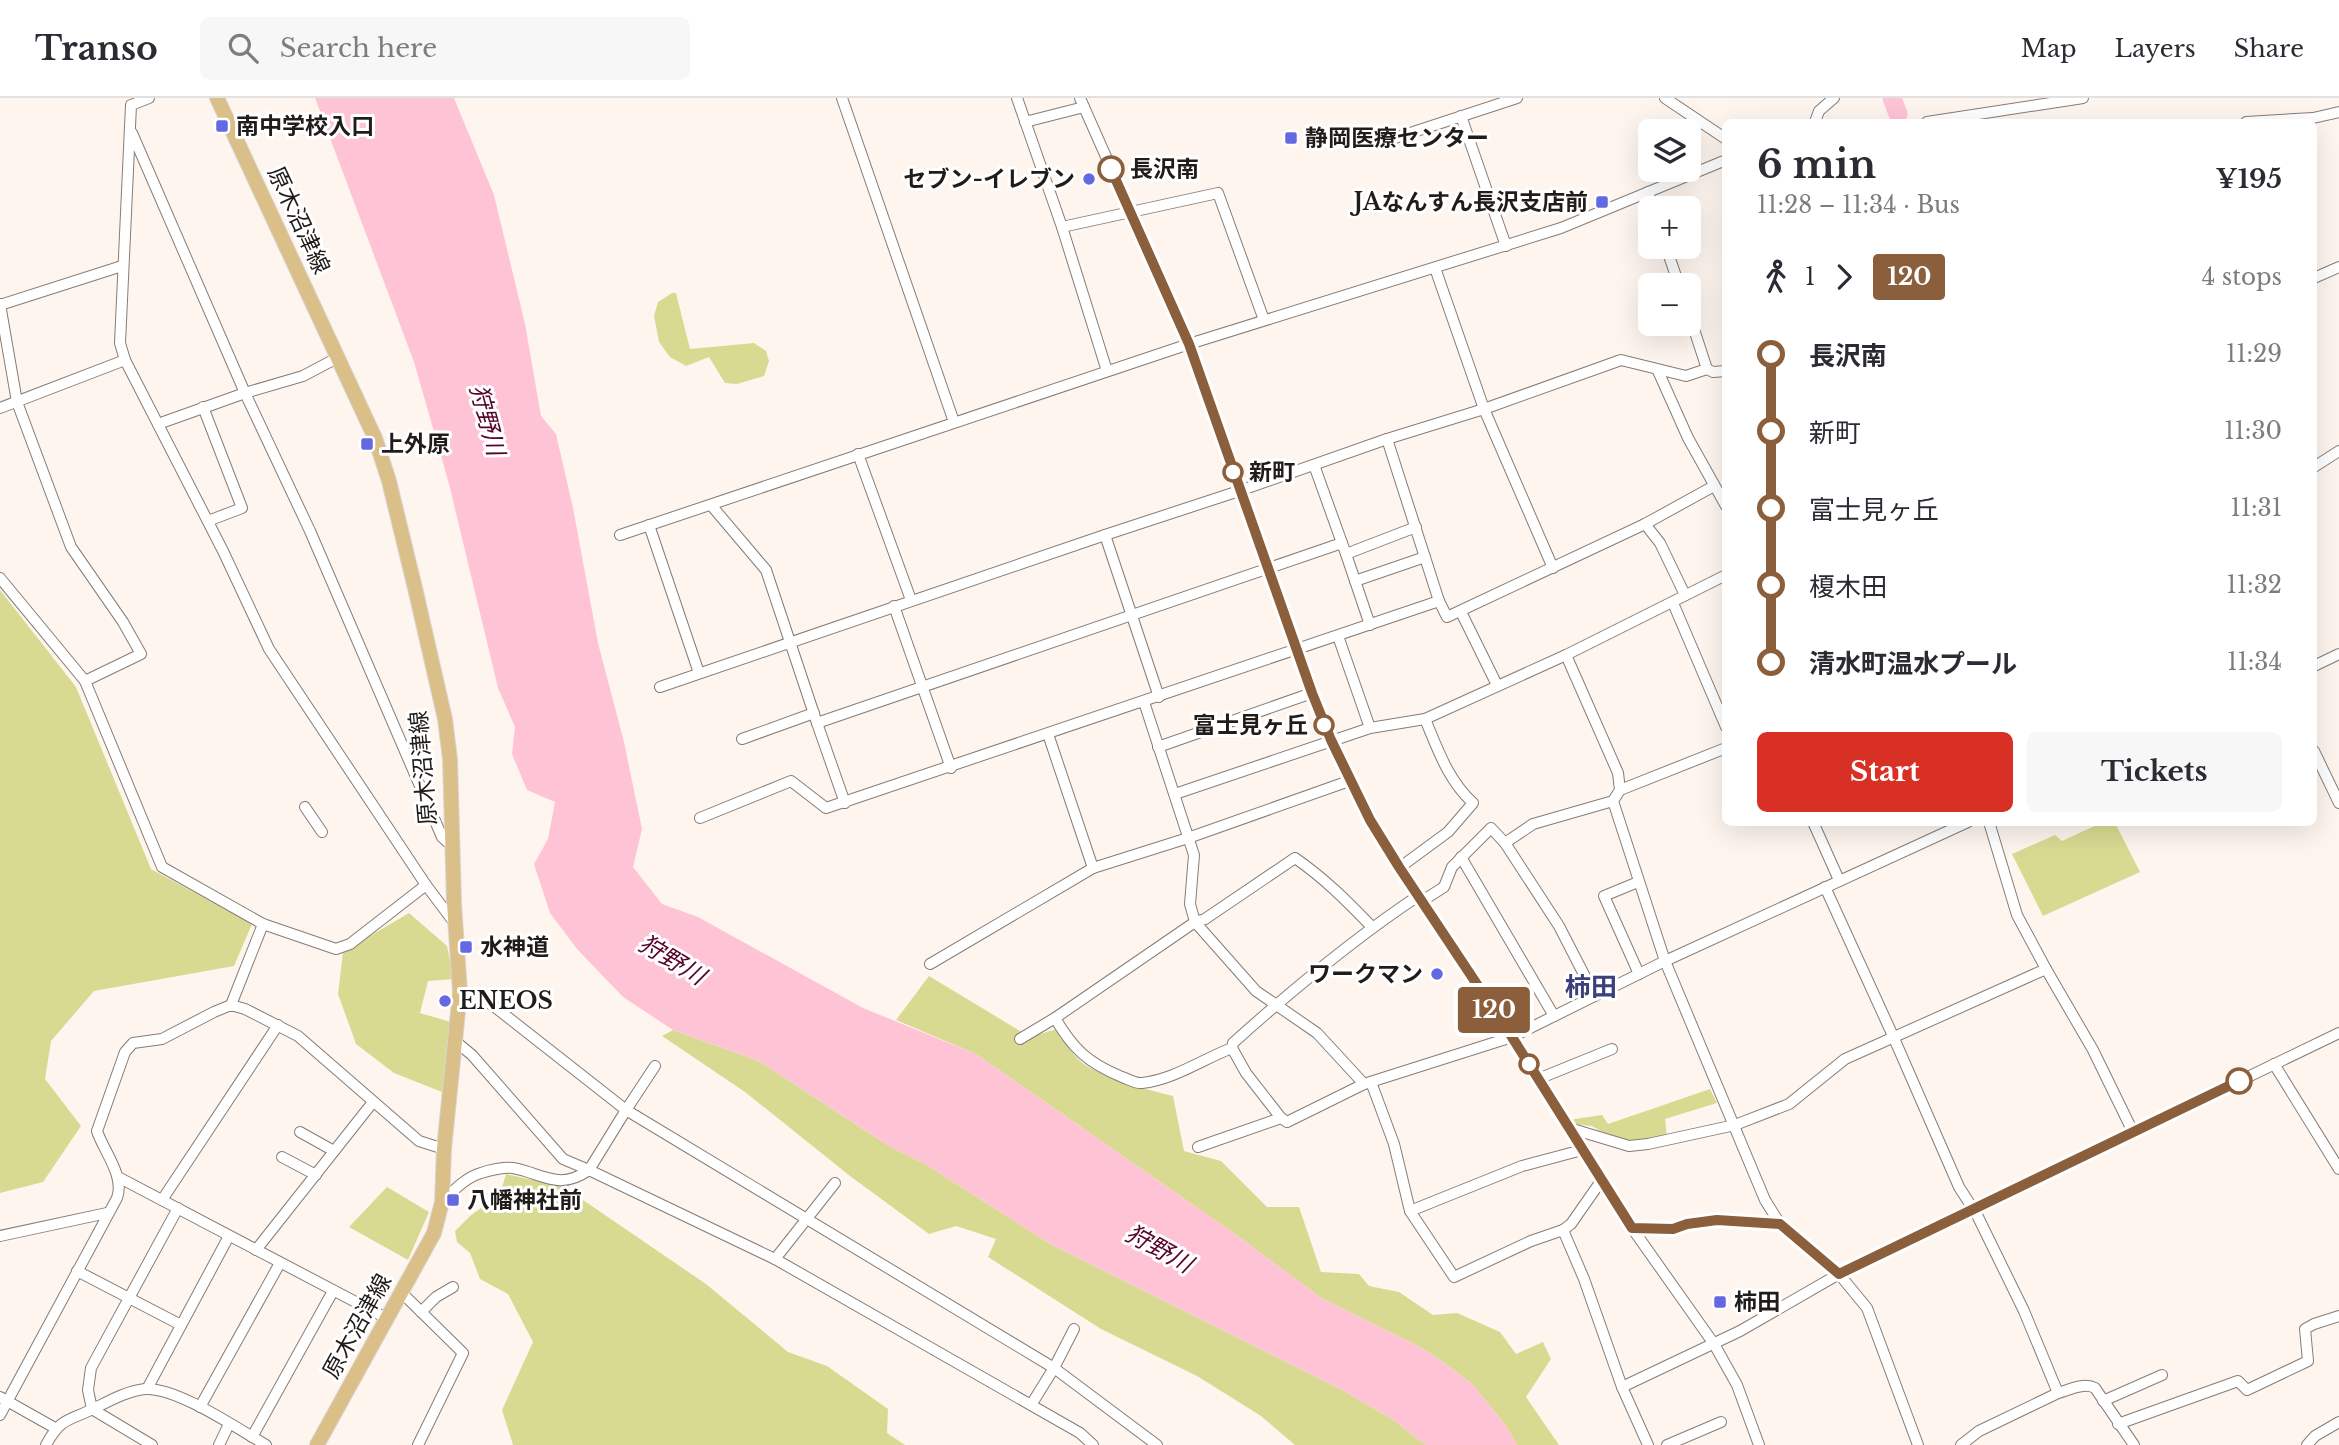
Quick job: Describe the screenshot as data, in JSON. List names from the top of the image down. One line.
{"streets":{"main road":["原木沼津線"]},"districts":["柿田"],"water":["狩野川"],"places":{"transit":["南中学校入口","静岡医療センター","JAなんすん長沢支店前","上外原","水神道","八幡神社前","柿田"],"other":["長沢南","セブン-イレブン","新町","富士見ヶ丘","ワークマン","ENEOS"]},"lines":["bus line 120"],"page":{"header":"Transo","search":"Search here","nav":["Map","Layers","Share"],"on_map":"120","map_buttons":["+","−"],"heading":["6 min","11:28 – 11:34 · Bus","¥195"],"legs":["1","120","4 stops"],"list":[{"name":"長沢南","value":"11:29"},{"name":"新町","value":"11:30"},{"name":"富士見ヶ丘","value":"11:31"},{"name":"榎木田","value":"11:32"},{"name":"清水町温水プール","value":"11:34"}],"buttons":["Start","Tickets"]}}
